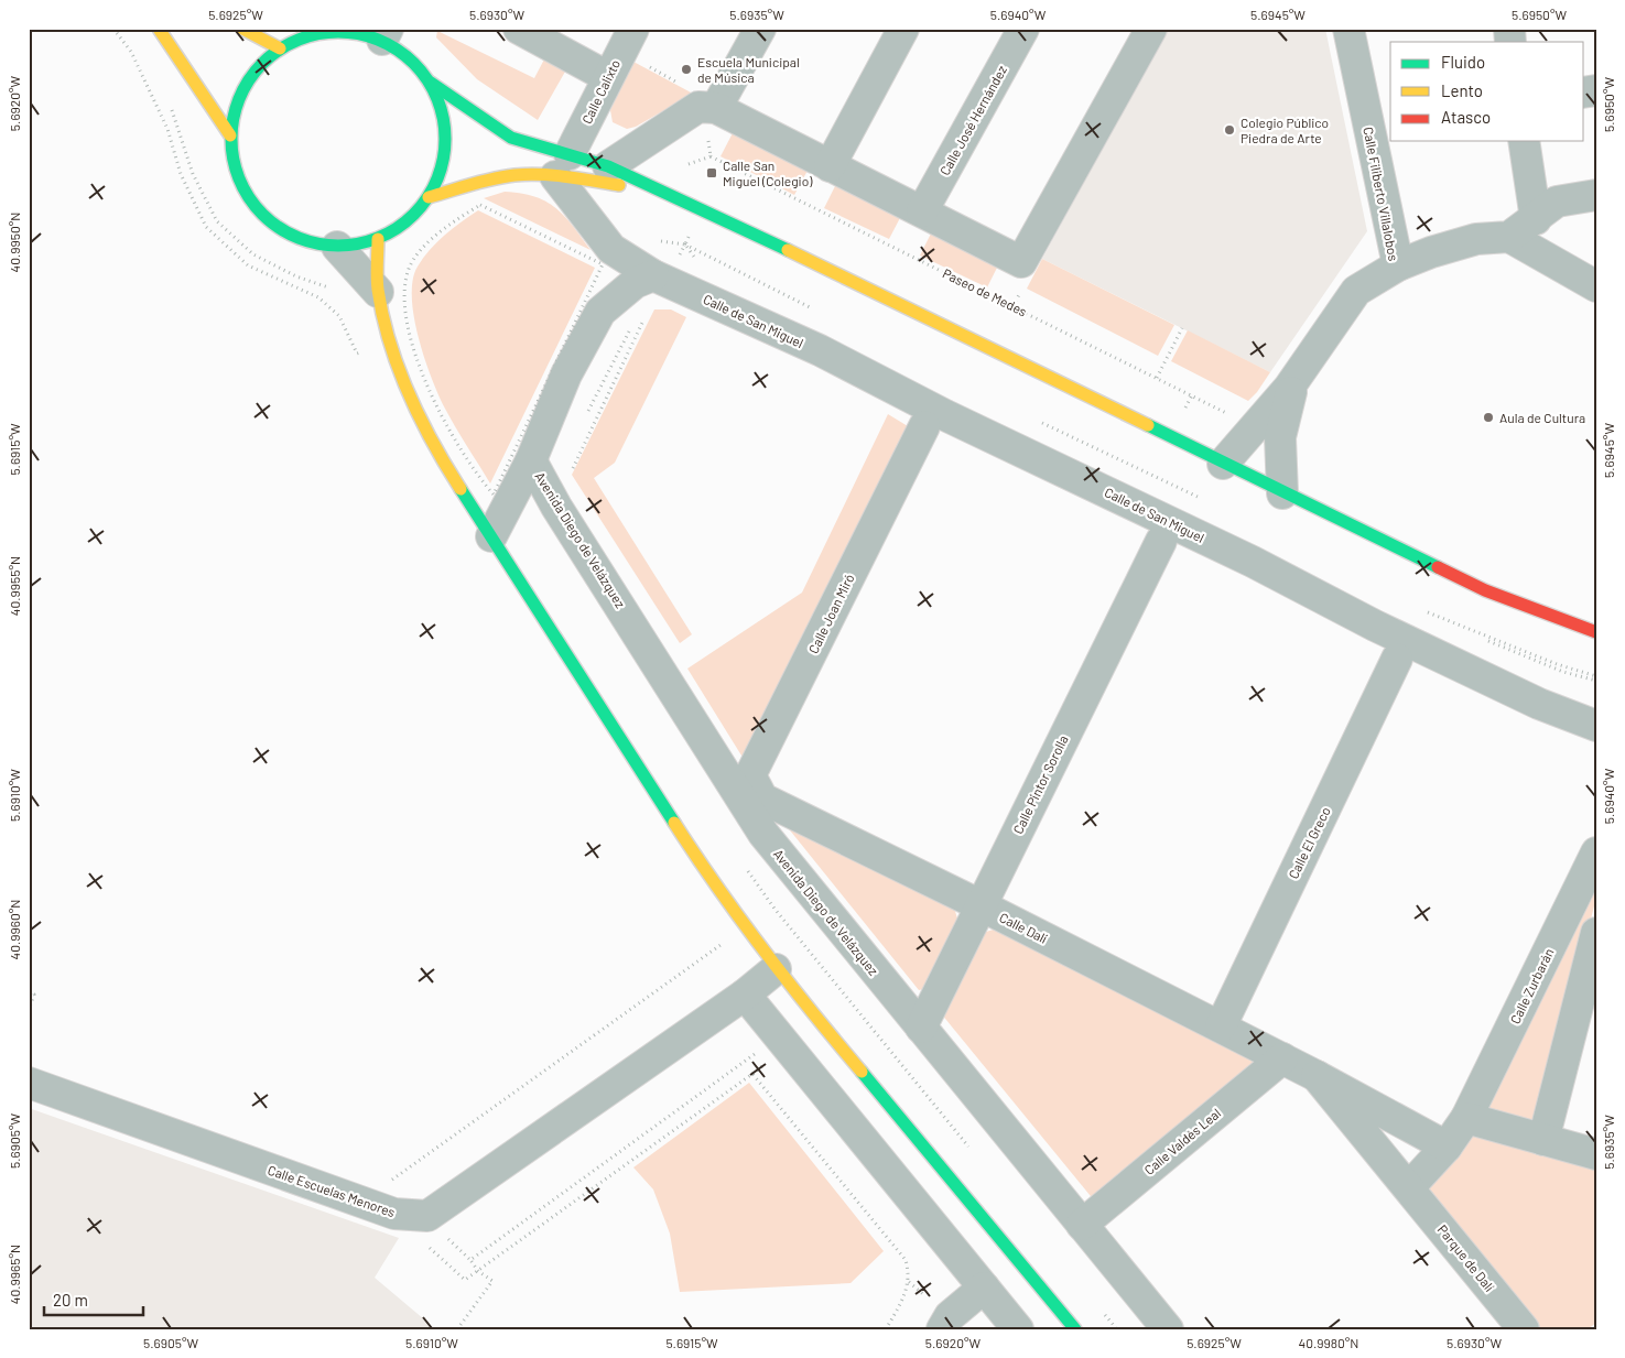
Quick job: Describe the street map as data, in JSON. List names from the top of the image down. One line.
{"streets":{"street":["Calle Calixto","Calle José Hernández","Calle Filiberto Villalobos","Calle de San Miguel","Avenida Diego de Velázquez","Calle Joan Miró","Calle Pintor Sorolla","Calle El Greco","Calle Dalí","Calle Zurbarán","Calle Valdés Leal","Calle Escuelas Menores","Parque de Dalí"],"path":["Paseo de Medes"]},"crossings":[["Calle Calixto","Calle de San Miguel"],["Calle de San Miguel","Avenida Diego de Velázquez"],["Avenida Diego de Velázquez","Calle Pintor Sorolla"],["Avenida Diego de Velázquez","Calle Valdés Leal"],["Calle Joan Miró","Calle Dalí"],["Calle Pintor Sorolla","Calle Dalí"],["Calle El Greco","Calle Dalí"],["Calle Dalí","Calle Valdés Leal"],["Calle Dalí","Parque de Dalí"],["Calle Valdés Leal","Parque de Dalí"]],"places":{"other":["Escuela Municipal de Música","Colegio Público Piedra de Arte","Aula de Cultura"],"transit":["Calle San Miguel (Colegio)"]},"legend":["Fluido","Lento","Atasco"],"scale_bar":"20 m","coordinates":["5.6925°W","5.6930°W","5.6935°W","5.6940°W","5.6945°W","5.6950°W","5.6920°W","40.9950°N","5.6915°W","40.9955°N","5.6910°W","40.9960°N","5.6905°W","40.9965°N","40.9980°N"]}
